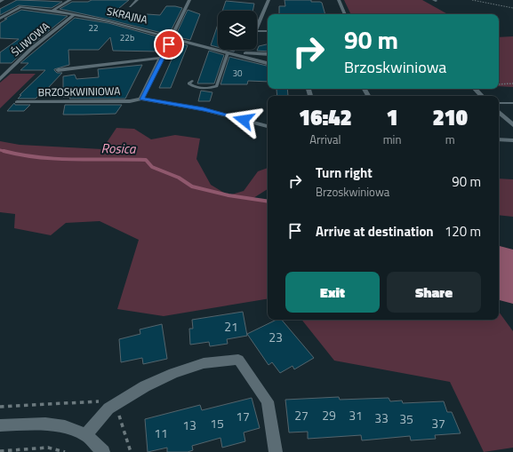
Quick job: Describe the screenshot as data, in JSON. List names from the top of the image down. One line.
{"streets":{"street":["SKRAJNA","ŚLIWOWA","BRZOSKWINIOWA"]},"crossings":[["SKRAJNA","ŚLIWOWA"]],"water":["Rosica"],"house_numbers":["22","22b","30","21","23","27","29","31","17","33","35","15","37","13","11"],"page":{"turn":["90 m","Brzoskwiniowa"],"eta":["16:42","Arrival","1","min","210","m"],"list":[{"name":"Turn right","note":"Brzoskwiniowa","value":"90 m"},{"name":"Arrive at destination","value":"120 m"}],"buttons":["Exit","Share"]}}
